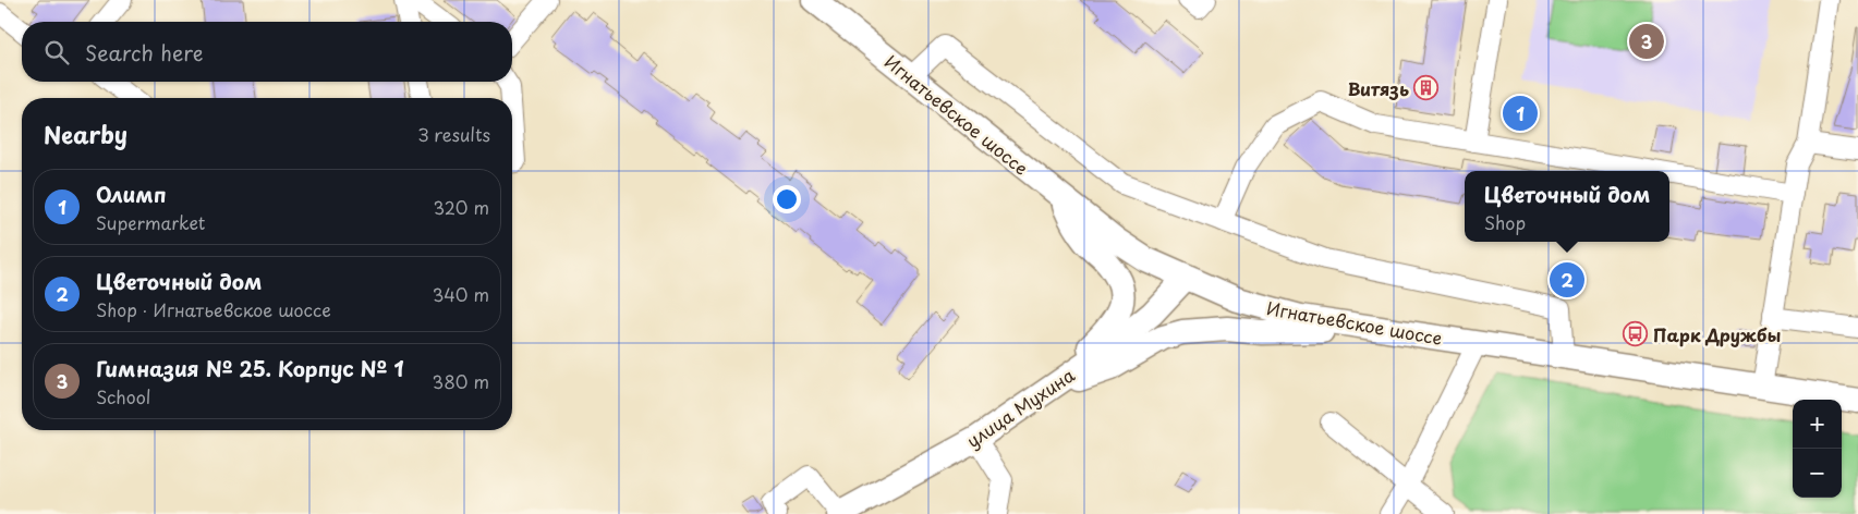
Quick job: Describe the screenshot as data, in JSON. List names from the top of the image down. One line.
{"streets":{"main road":["Игнатьевское шоссе","улица Мухина"]},"crossings":[["Игнатьевское шоссе","улица Мухина"]],"places":{"building":["Витязь"],"bus stop":["Парк Дружбы"]},"page":{"pins":["3","1","2"],"search":"Search here","heading":["Nearby","3 results"],"list":[{"mark":"1","name":"Олимп","note":"Supermarket","value":"320 m"},{"mark":"2","name":"Цветочный дом","note":"Shop · Игнатьевское шоссе","value":"340 m"},{"mark":"3","name":"Гимназия № 25. Корпус № 1","note":"School","value":"380 m"}],"popup":["Цветочный дом","Shop"],"map_buttons":["+","−"]}}
